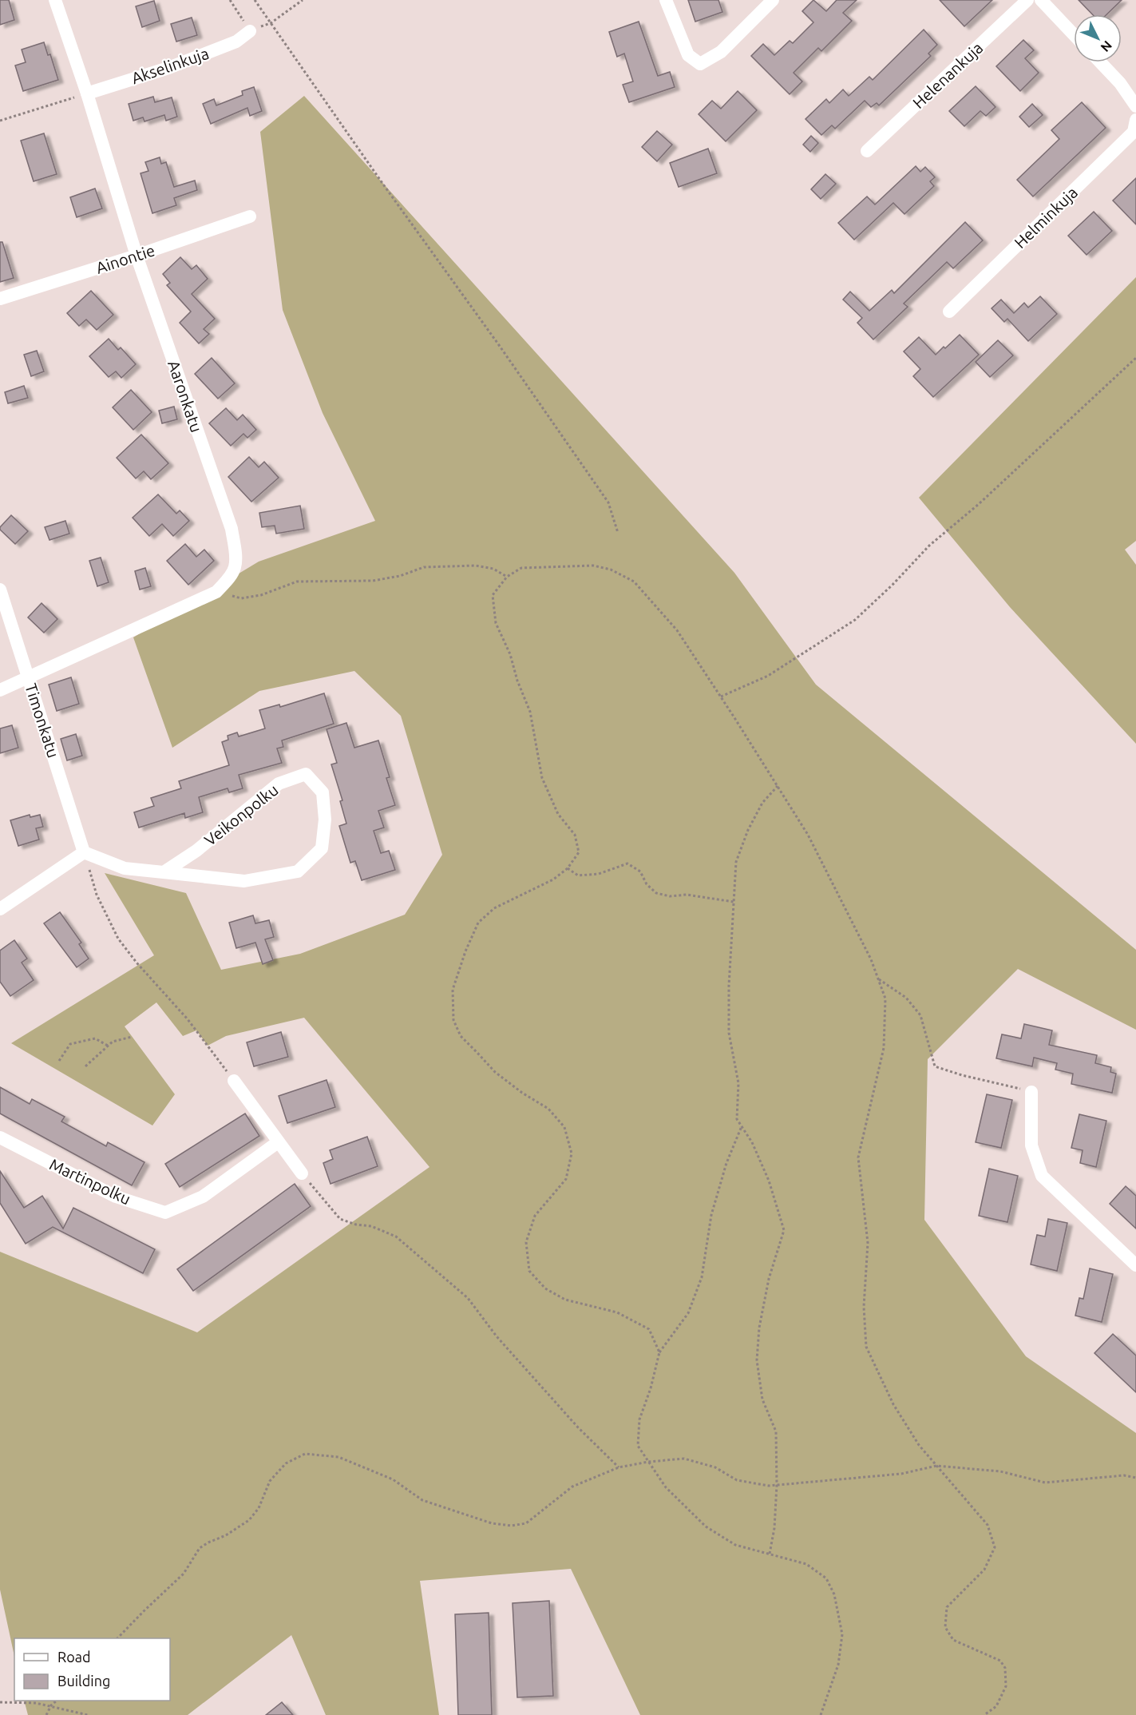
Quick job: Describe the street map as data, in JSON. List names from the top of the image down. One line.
{"streets":{"street":["Akselinkuja","Helenankuja","Helminkuja","Ainontie","Aaronkatu","Timonkatu","Veikonpolku","Martinpolku"]},"crossings":[["Akselinkuja","Aaronkatu"],["Ainontie","Aaronkatu"],["Aaronkatu","Timonkatu"],["Timonkatu","Veikonpolku"]],"legend":["Road","Building"],"north":"bottom right"}
